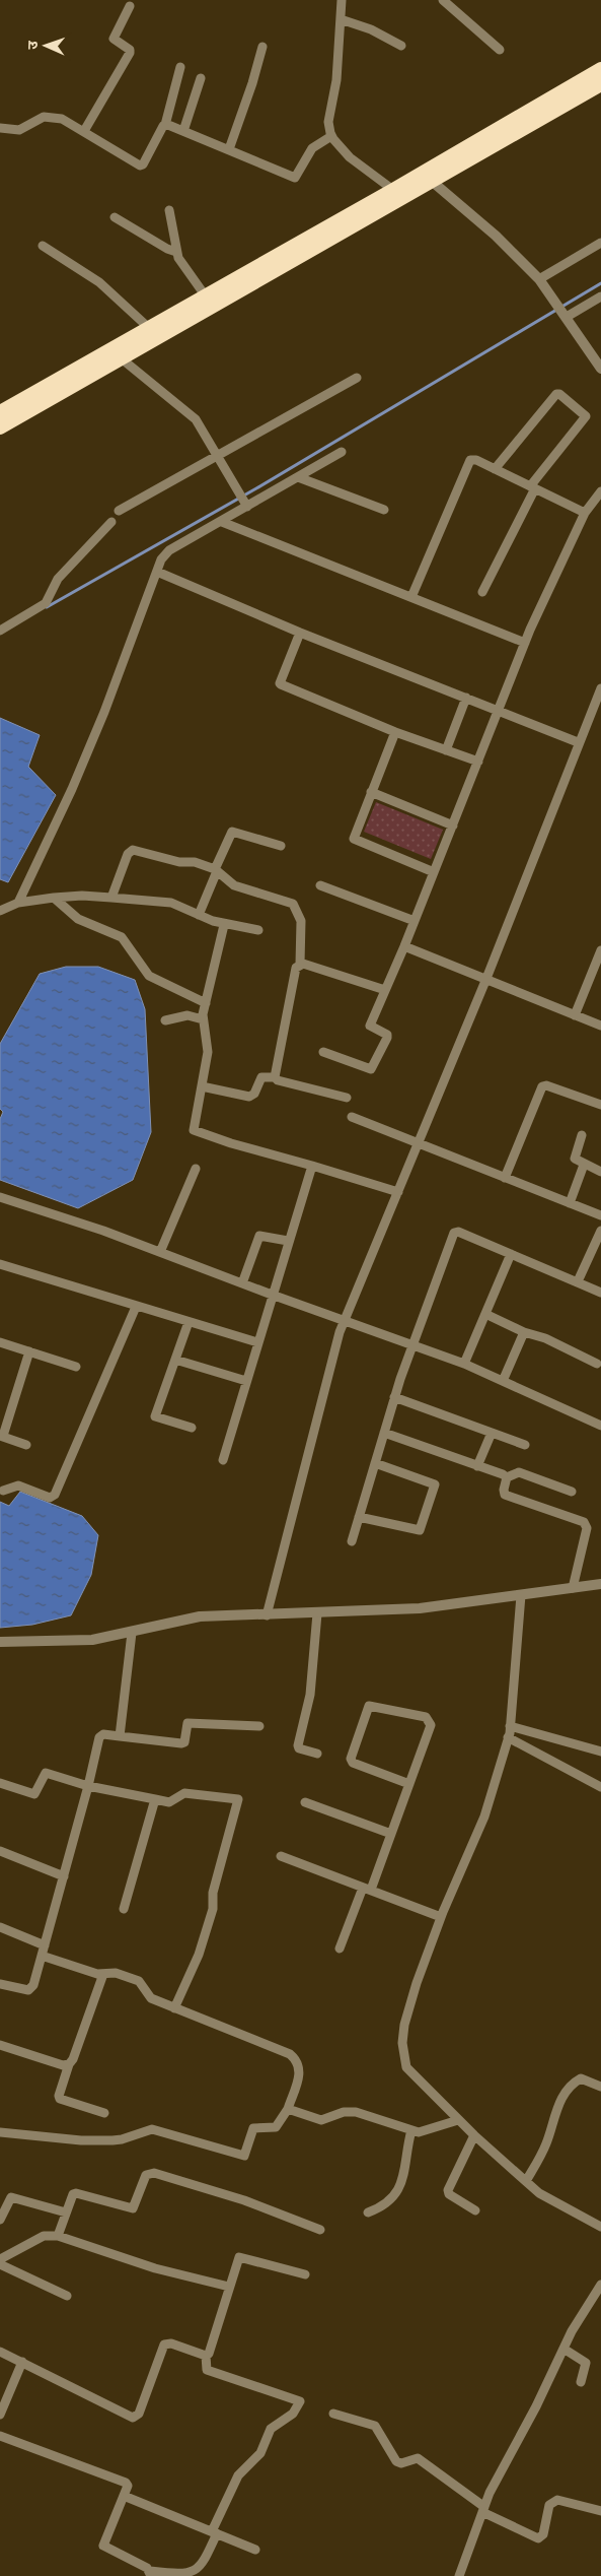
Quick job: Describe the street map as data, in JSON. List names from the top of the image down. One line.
{"north":"left"}
